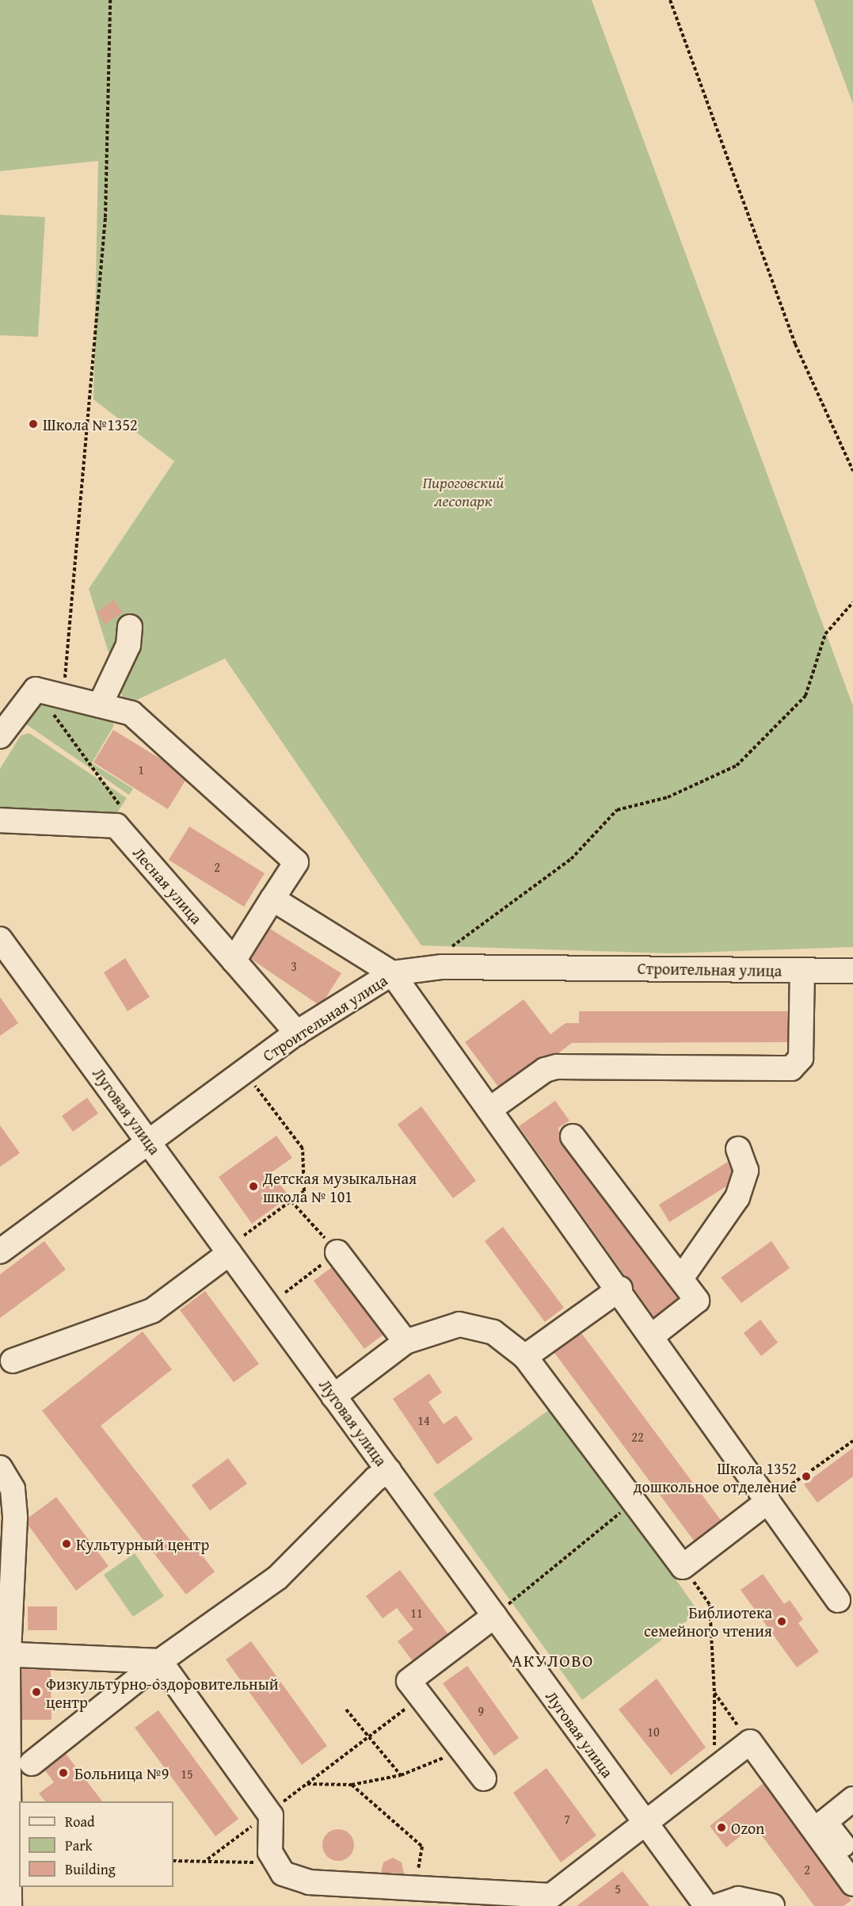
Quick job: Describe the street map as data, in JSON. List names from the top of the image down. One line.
{"streets":{"street":["Лесная улица","Строительная улица","Луговая улица"]},"crossings":[["Лесная улица","Строительная улица"],["Строительная улица","Луговая улица"]],"districts":["АКУЛОВО"],"parks":["Пироговский лесопарк"],"places":["Школа №1352","Детская музыкальная школа № 101","Школа 1352 дошкольное отделение","Культурный центр","Библиотека семейного чтения","Физкультурно-оздоровительный центр","Больница №9","Ozon"],"house_numbers":["1","2","3","14","22","11","9","10","15","7","2","5"],"legend":["Road","Park","Building"]}
